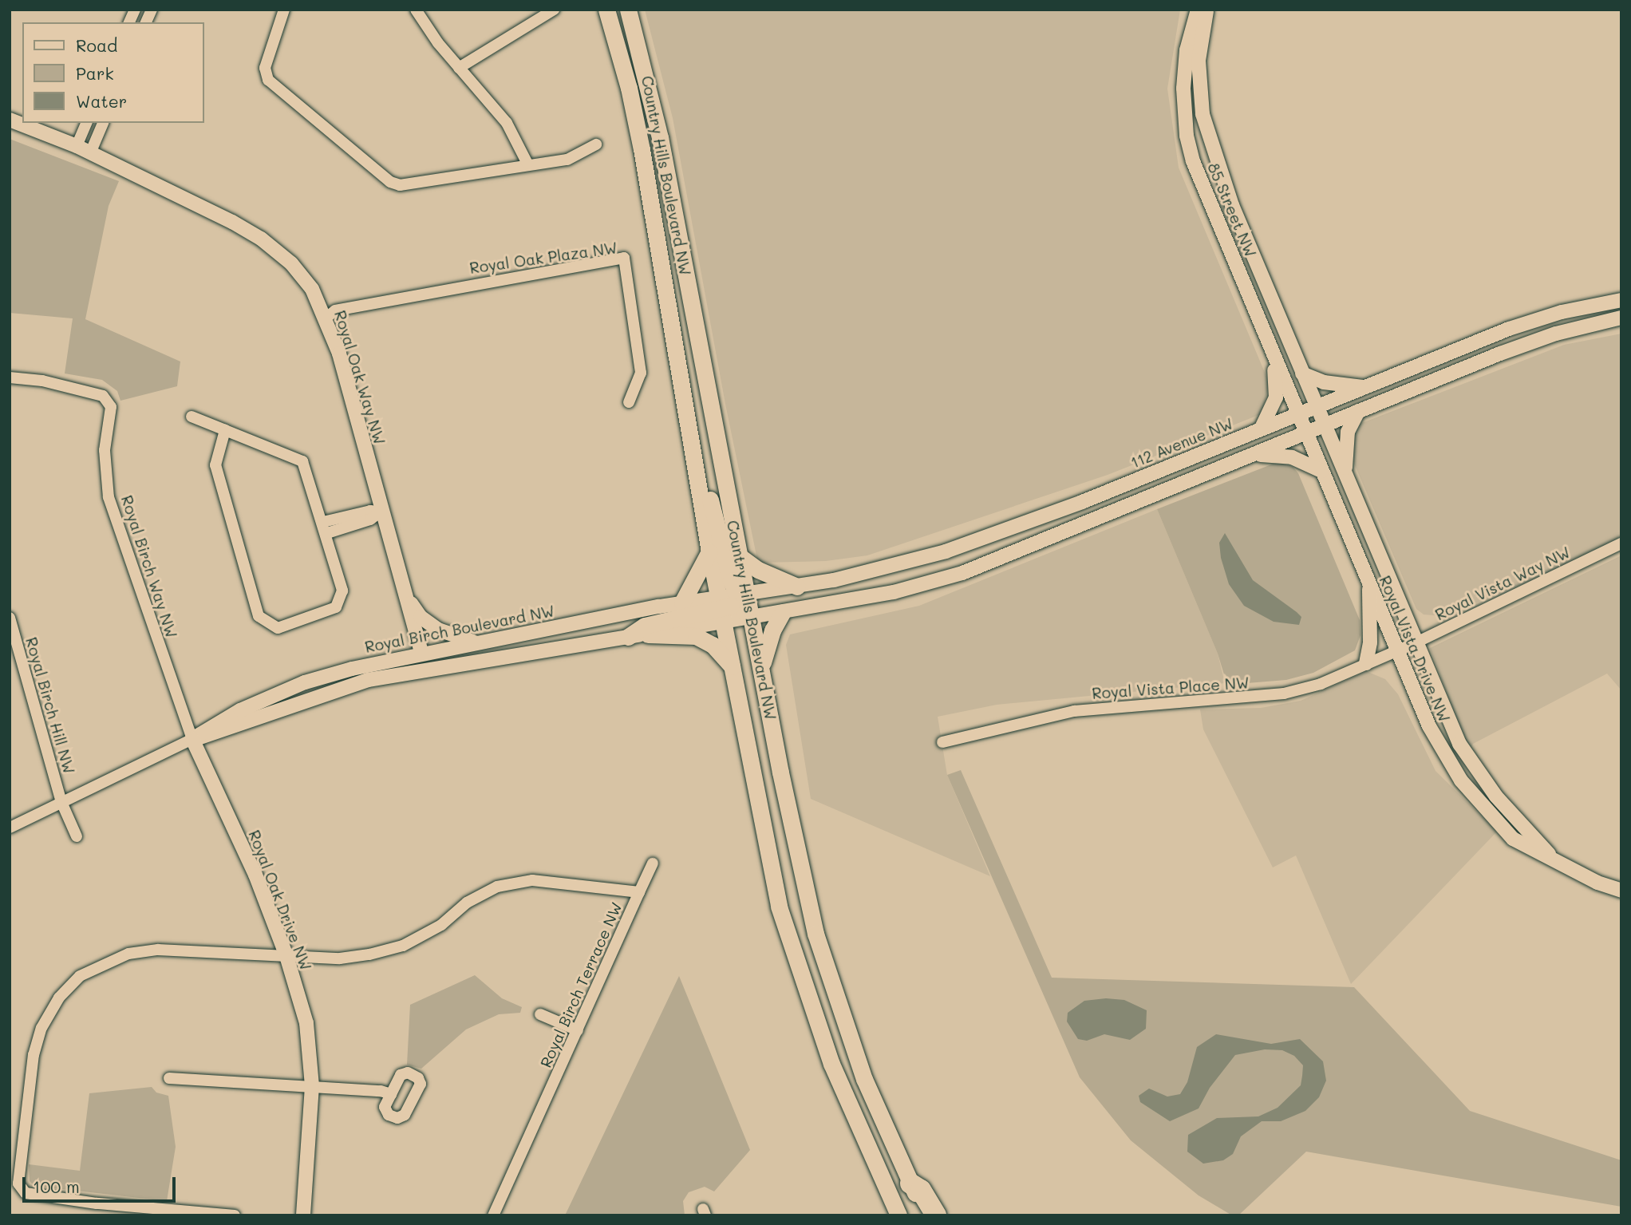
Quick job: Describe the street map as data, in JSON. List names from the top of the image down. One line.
{"streets":{"main road":["Country Hills Boulevard NW"],"street":["85 Street NW","Royal Oak Plaza NW","Royal Oak Way NW","112 Avenue NW","Royal Birch Way NW","Royal Vista Way NW","Royal Birch Boulevard NW","Royal Vista Drive NW","Royal Vista Place NW","Royal Birch Hill NW","Royal Oak Drive NW","Royal Birch Terrace NW"]},"crossings":[["Country Hills Boulevard NW","112 Avenue NW"],["Country Hills Boulevard NW","Royal Birch Boulevard NW"],["85 Street NW","112 Avenue NW"],["85 Street NW","Royal Vista Drive NW"],["Royal Oak Plaza NW","Royal Oak Way NW"],["Royal Oak Way NW","Royal Birch Boulevard NW"],["112 Avenue NW","Royal Vista Drive NW"],["Royal Birch Way NW","Royal Birch Boulevard NW"],["Royal Birch Way NW","Royal Oak Drive NW"],["Royal Vista Way NW","Royal Vista Drive NW"],["Royal Vista Way NW","Royal Vista Place NW"],["Royal Birch Boulevard NW","Royal Birch Hill NW"],["Royal Birch Boulevard NW","Royal Oak Drive NW"],["Royal Vista Drive NW","Royal Vista Place NW"],["Royal Oak Drive NW","Royal Birch Terrace NW"]],"legend":["Road","Park","Water"],"scale_bar":"100 m"}
